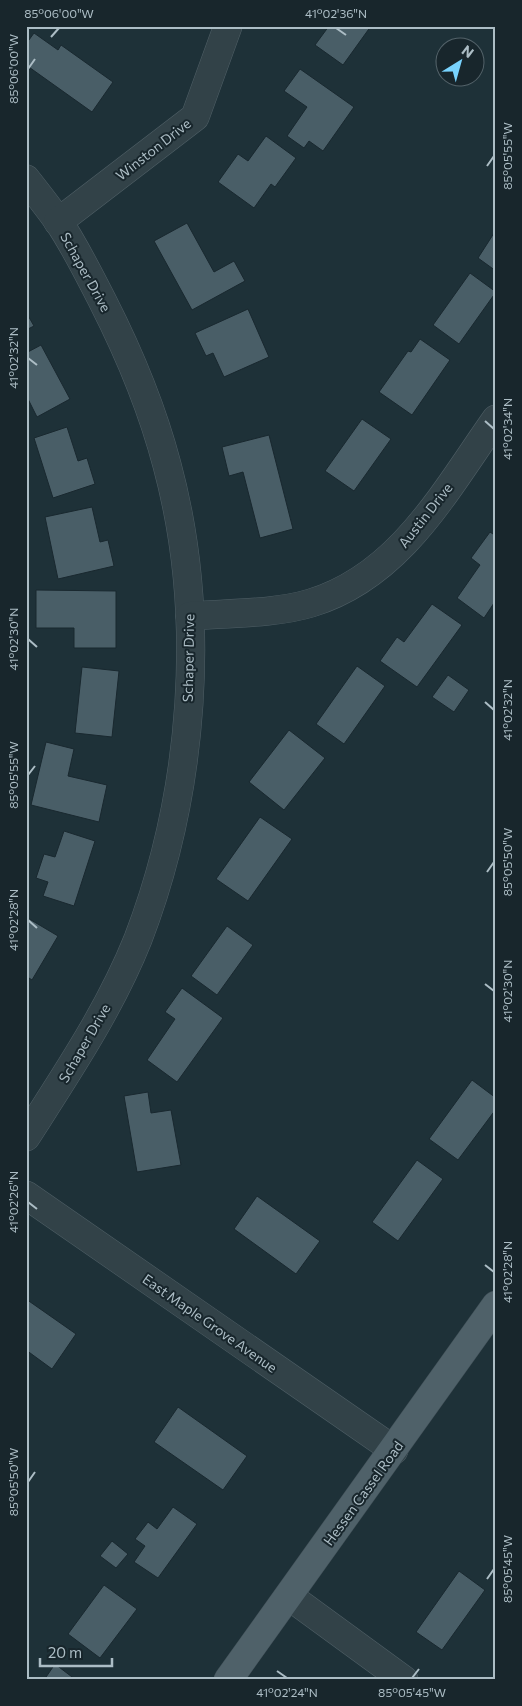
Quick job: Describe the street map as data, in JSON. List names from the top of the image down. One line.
{"streets":{"main road":["Hessen Cassel Road"],"street":["Winston Drive","Schaper Drive","Austin Drive","East Maple Grove Avenue"]},"crossings":[["Winston Drive","Schaper Drive"],["Schaper Drive","Austin Drive"],["East Maple Grove Avenue","Hessen Cassel Road"]],"scale_bar":"20 m","north":"top right","coordinates":["85°06'00\"W","41°02'36\"N","85°05'55\"W","41°02'32\"N","41°02'34\"N","41°02'30\"N","85°05'50\"W","41°02'28\"N","41°02'26\"N","85°05'45\"W","41°02'24\"N"]}
